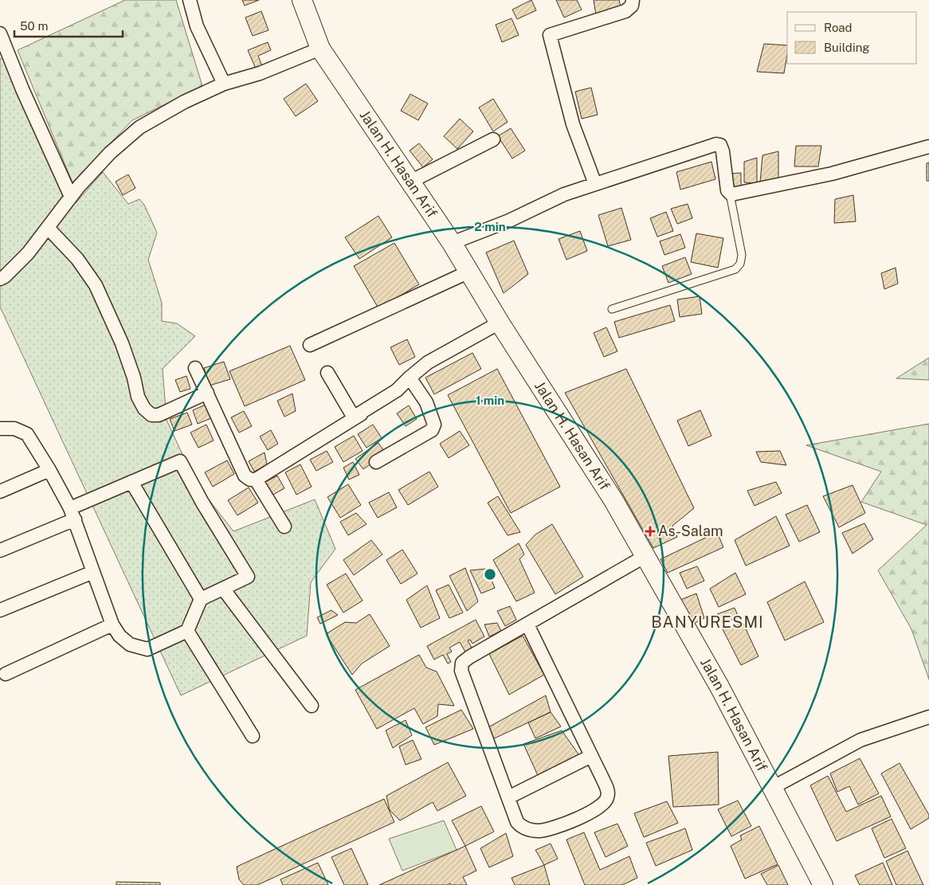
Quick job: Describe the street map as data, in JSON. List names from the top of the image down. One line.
{"streets":{"main road":["Jalan H. Hasan Arif"]},"districts":["BANYURESMI"],"places":{"health":["As-Salam"]},"legend":["Road","Building"],"scale_bar":"50 m","rings":["2 min","1 min"]}
